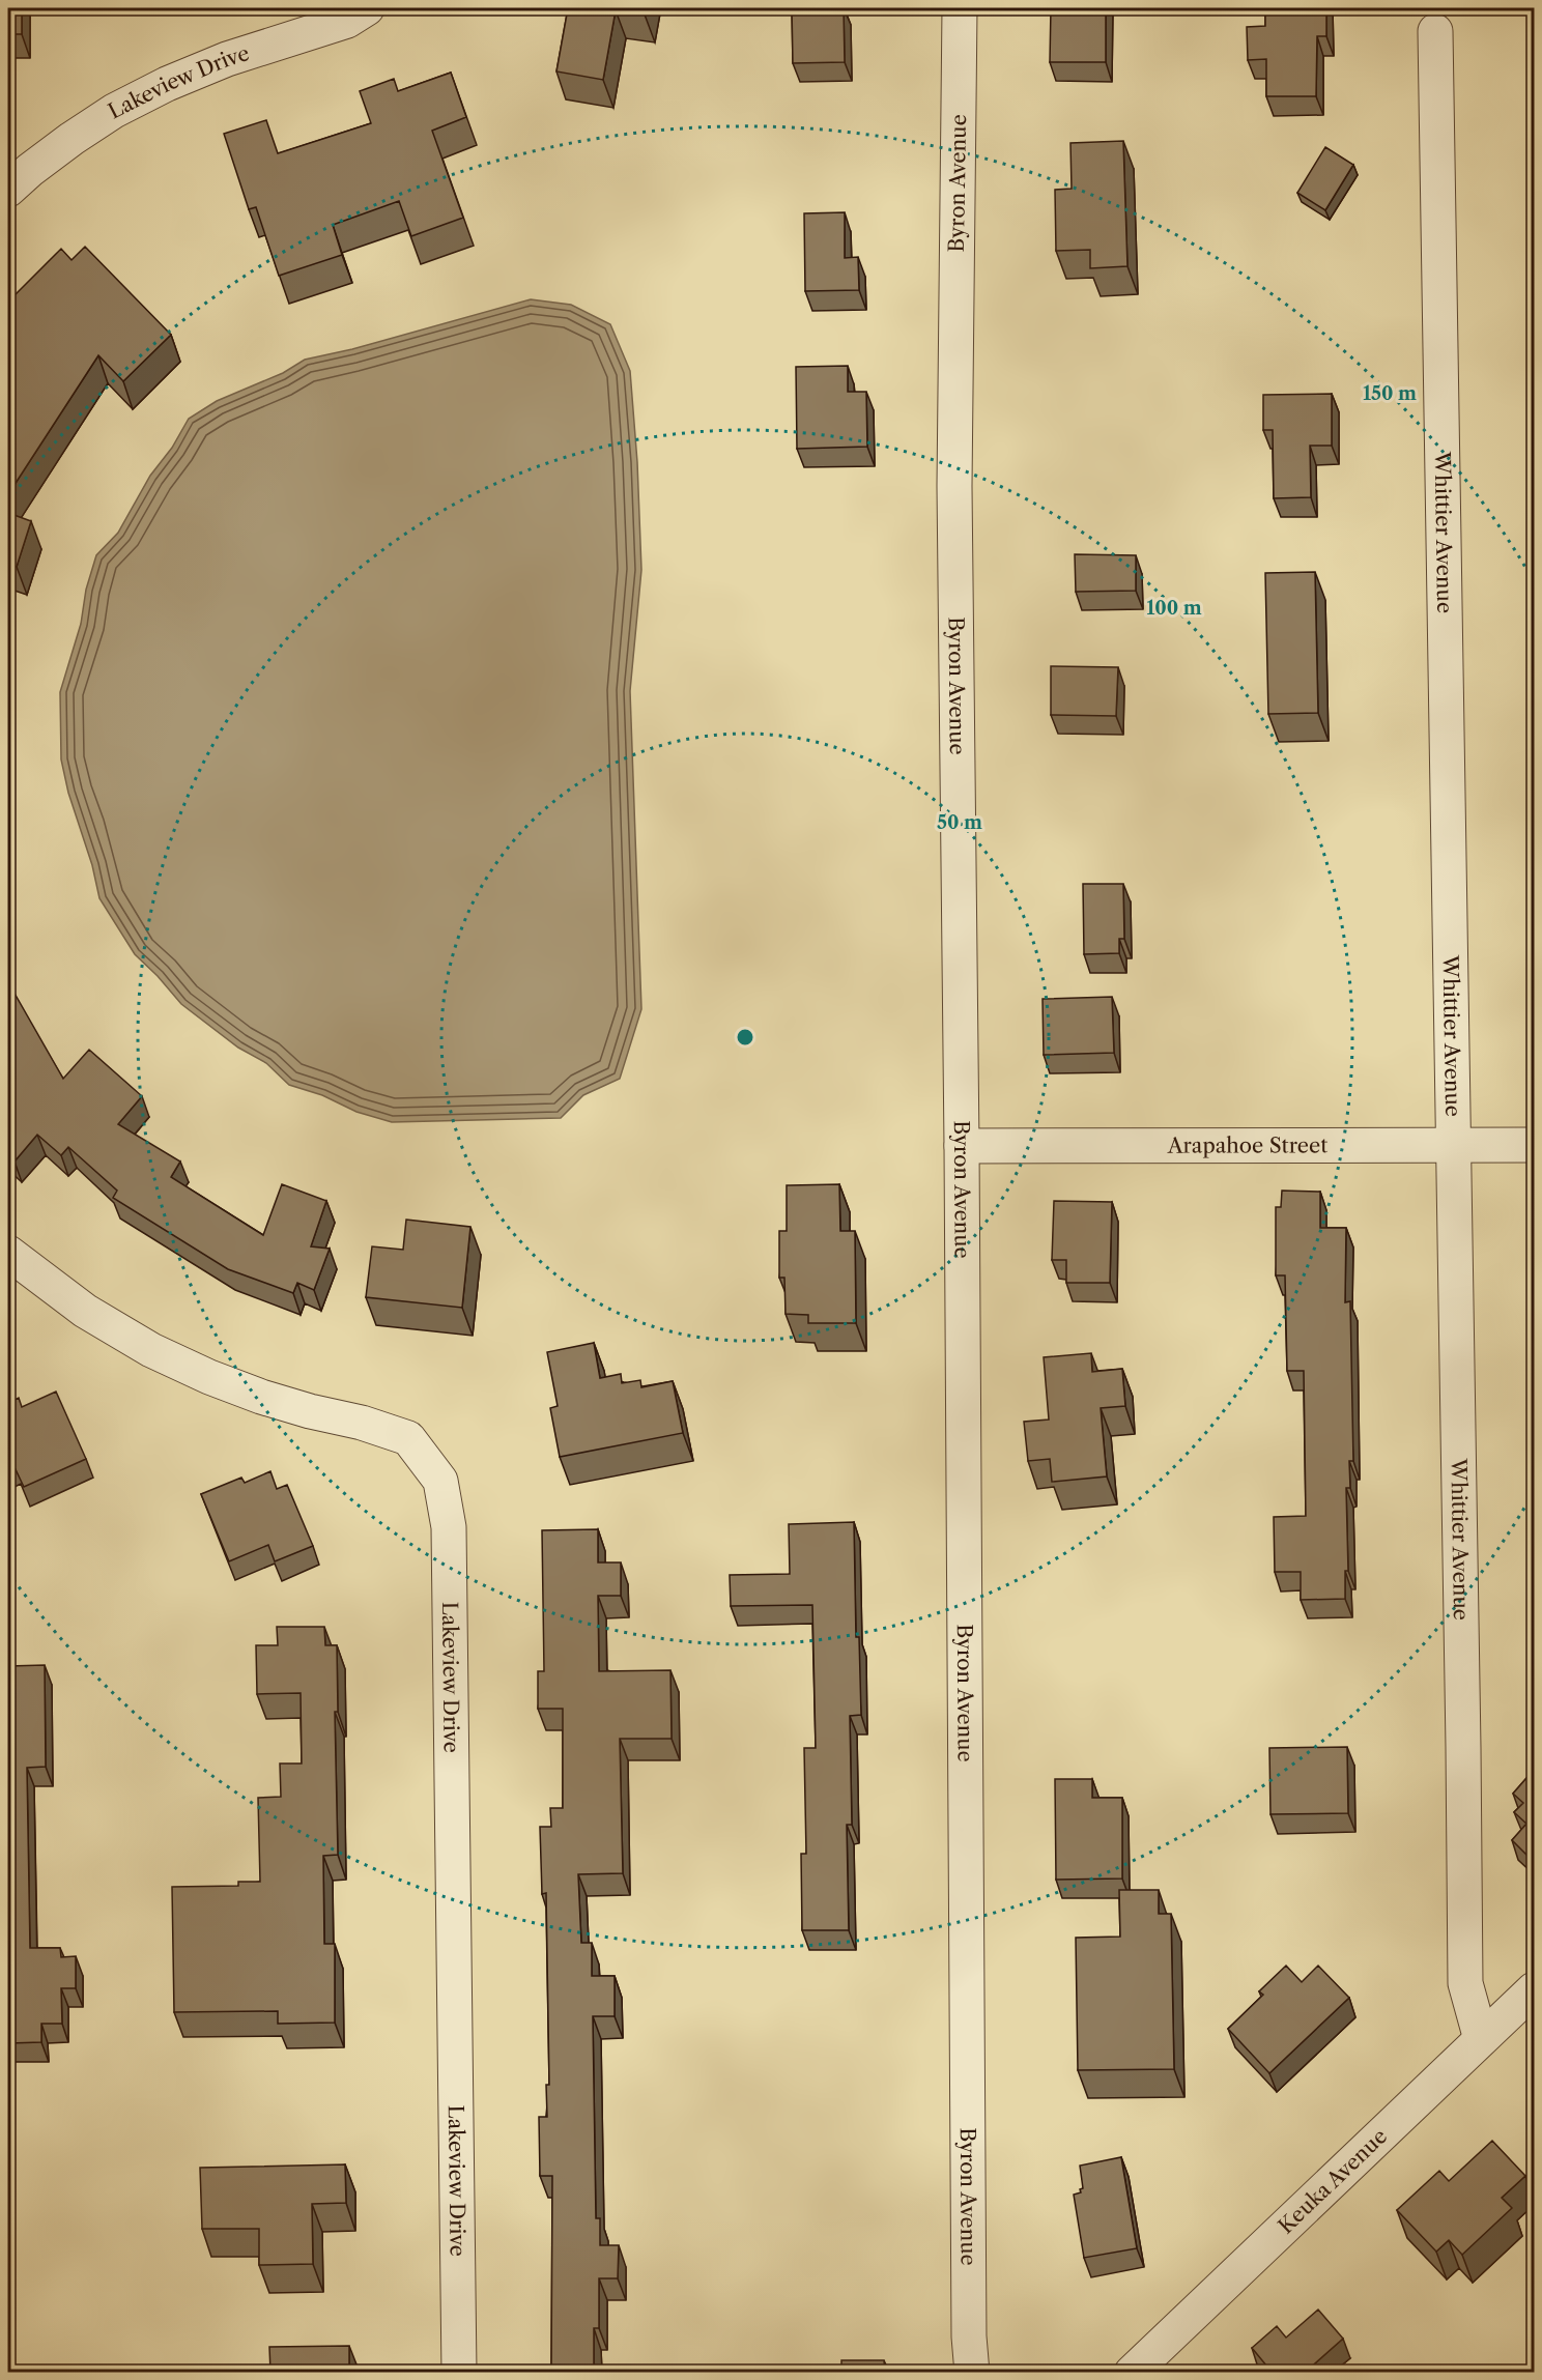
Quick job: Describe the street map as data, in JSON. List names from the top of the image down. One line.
{"streets":{"street":["Lakeview Drive","Byron Avenue","Whittier Avenue","Arapahoe Street","Keuka Avenue"]},"crossings":[["Byron Avenue","Arapahoe Street"],["Whittier Avenue","Arapahoe Street"],["Whittier Avenue","Keuka Avenue"]],"rings":["150 m","100 m","50 m"]}
